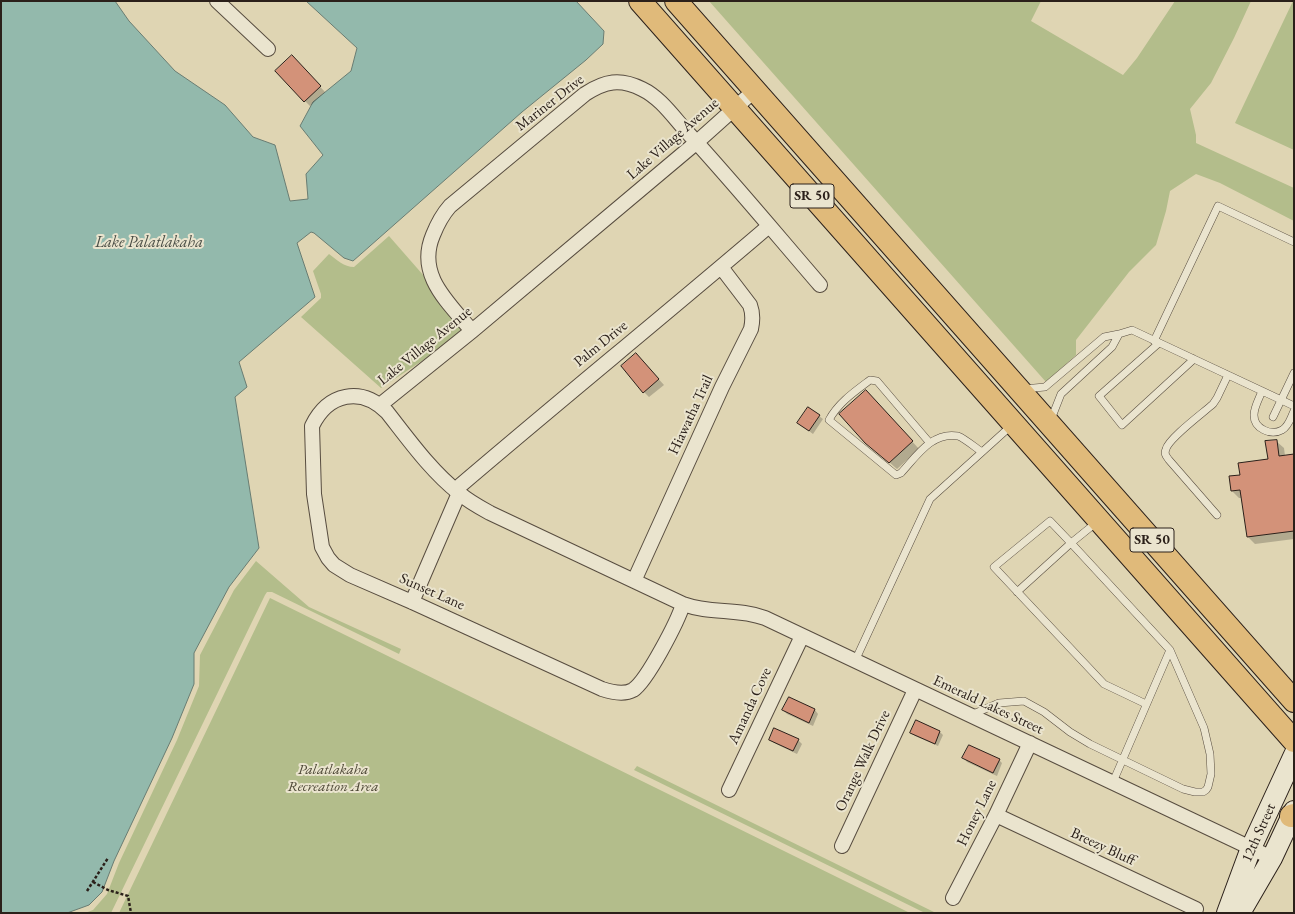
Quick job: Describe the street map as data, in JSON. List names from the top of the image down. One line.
{"streets":{"highway":["SR 50"],"main road":["12th Street"],"street":["Mariner Drive","Lake Village Avenue","Palm Drive","Hiawatha Trail","Sunset Lane","Emerald Lakes Street","Amanda Cove","Orange Walk Drive","Honey Lane","Breezy Bluff"]},"crossings":[["Mariner Drive","Lake Village Avenue"],["Mariner Drive","Palm Drive"],["Lake Village Avenue","SR 50"],["Lake Village Avenue","Palm Drive"],["Lake Village Avenue","Hiawatha Trail"],["Lake Village Avenue","Sunset Lane"],["Lake Village Avenue","Emerald Lakes Street"],["Palm Drive","Hiawatha Trail"],["Palm Drive","Sunset Lane"],["Sunset Lane","Emerald Lakes Street"],["Emerald Lakes Street","Amanda Cove"],["Emerald Lakes Street","Orange Walk Drive"],["Emerald Lakes Street","Honey Lane"],["Emerald Lakes Street","12th Street"],["Honey Lane","Breezy Bluff"]],"water":["Lake Palatlakaha"],"parks":["Palatlakaha Recreation Area"]}
